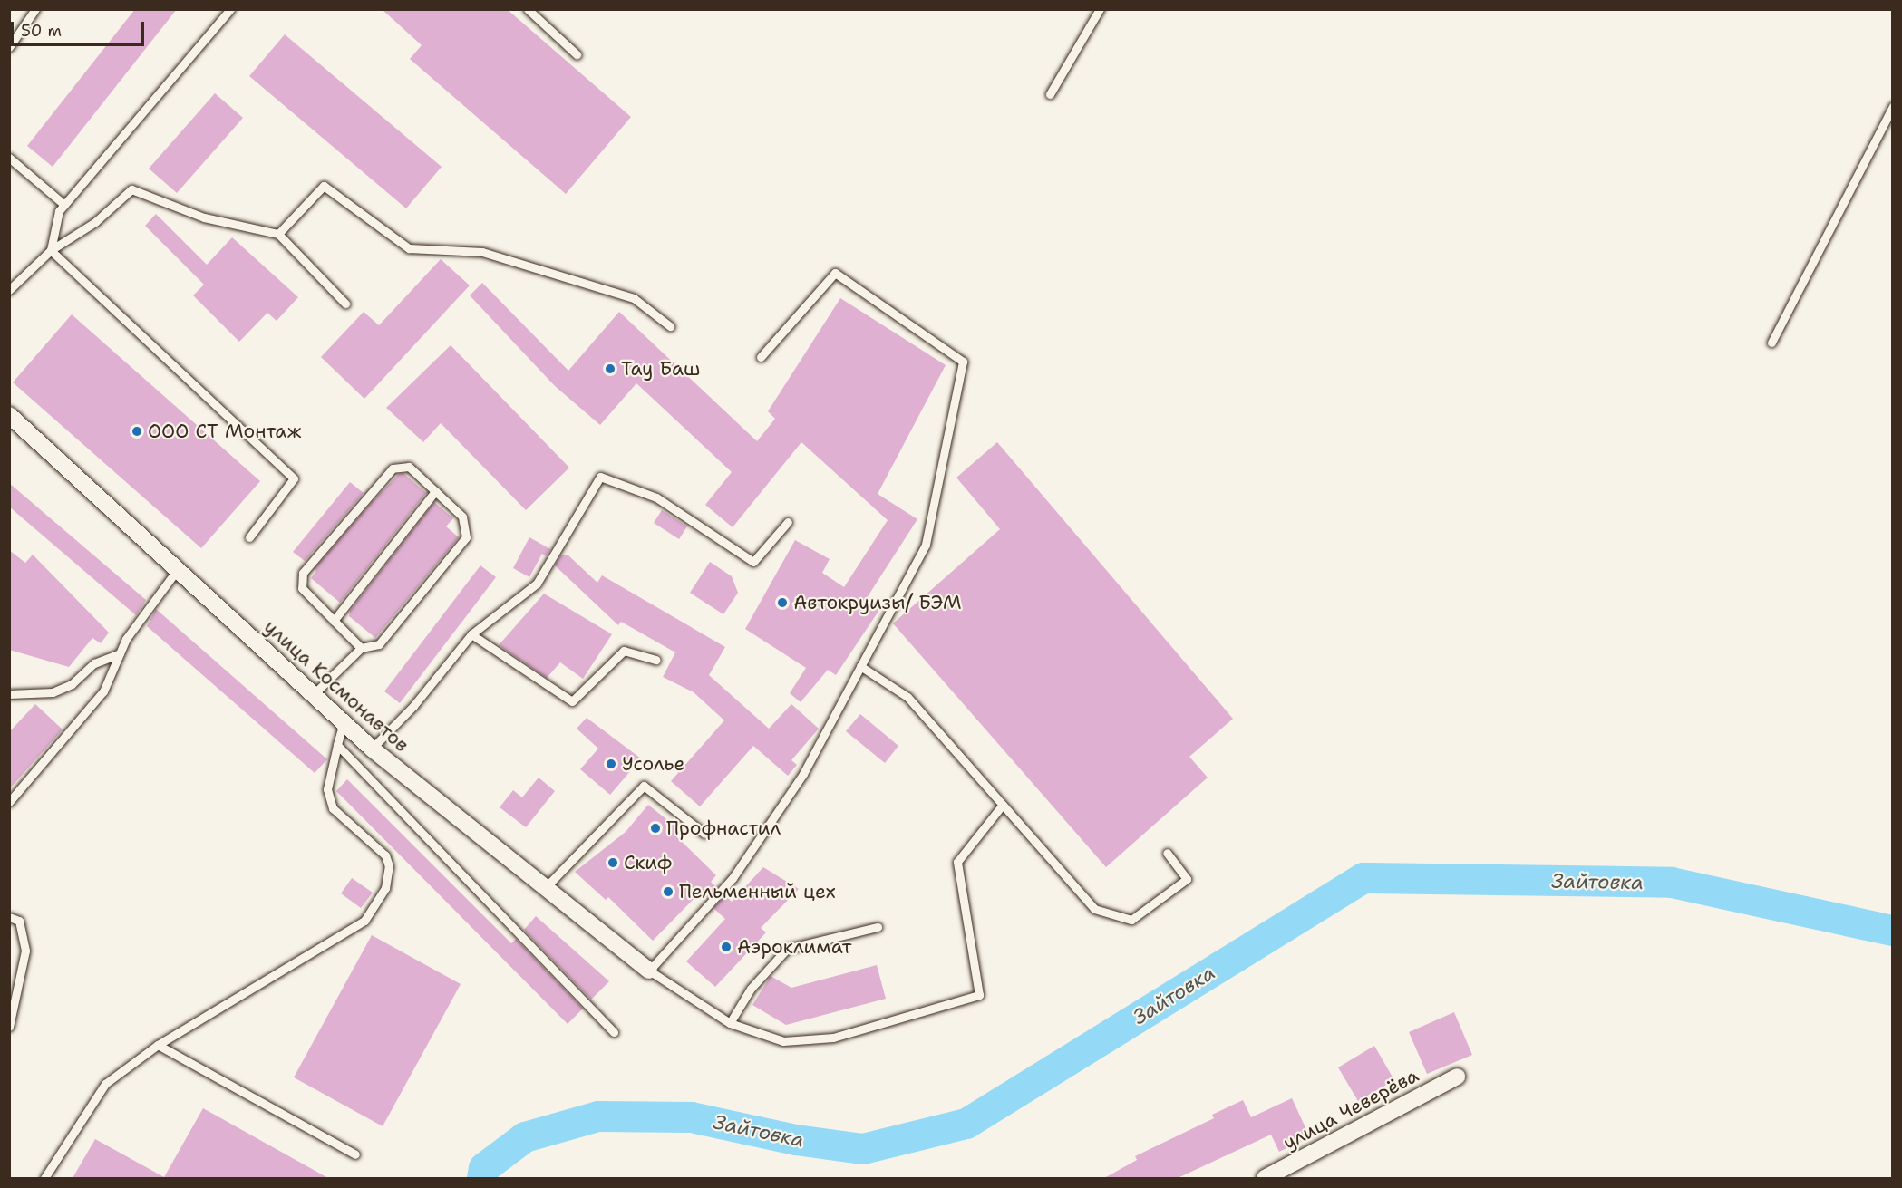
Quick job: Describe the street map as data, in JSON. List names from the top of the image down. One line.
{"streets":{"street":["улица Космонавтов","улица Чеверёва"]},"water":["Зайтовка"],"places":["Тау Баш","ООО СТ Монтаж","Автокруизы/ БЭМ","Усолье","Профнастил","Скиф","Пельменный цех","Аэроклимат"],"scale_bar":"50 m"}
